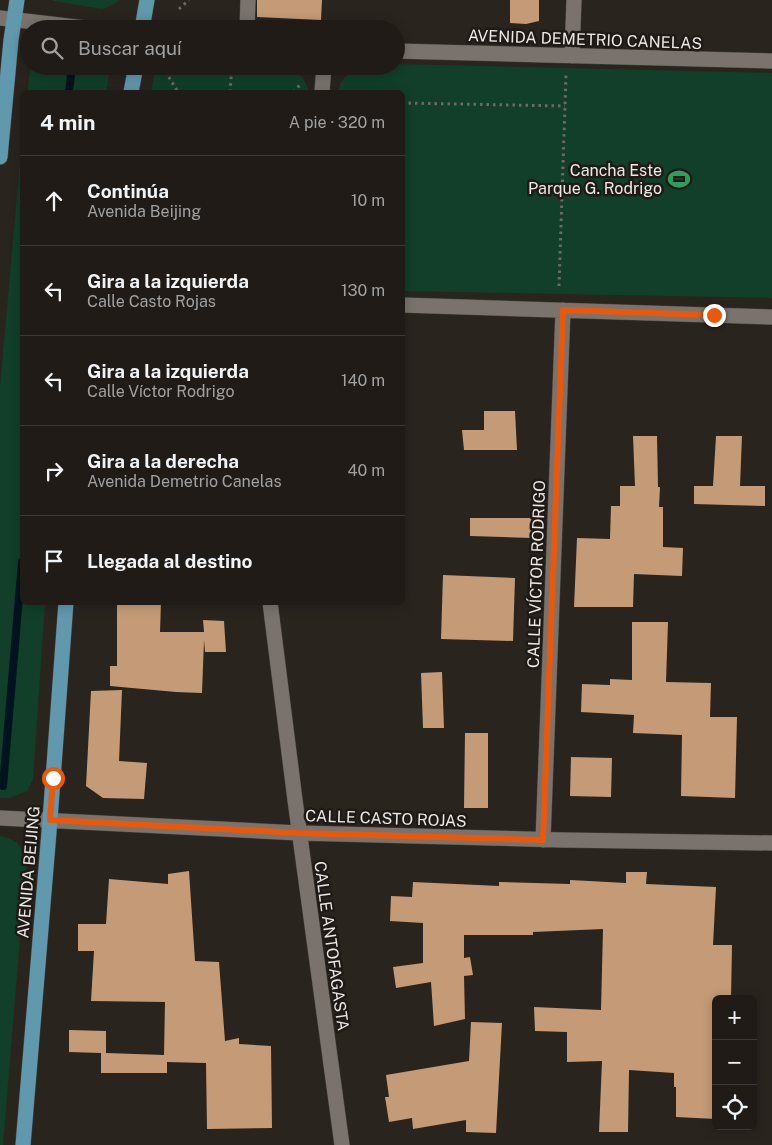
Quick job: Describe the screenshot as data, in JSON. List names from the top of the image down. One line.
{"streets":{"main road":["AVENIDA BEIJING"],"street":["AVENIDA DEMETRIO CANELAS","CALLE VÍCTOR RODRIGO","CALLE CASTO ROJAS","CALLE ANTOFAGASTA"]},"crossings":[["CALLE VÍCTOR RODRIGO","CALLE CASTO ROJAS"],["CALLE CASTO ROJAS","AVENIDA BEIJING"],["CALLE CASTO ROJAS","CALLE ANTOFAGASTA"]],"places":{"sports":["Cancha Este Parque G. Rodrigo"]},"page":{"search":"Buscar aquí","heading":["4 min","A pie · 320 m"],"list":[["Continúa","Avenida Beijing","10 m"],["Gira a la izquierda","Calle Casto Rojas","130 m"],["Gira a la izquierda","Calle Víctor Rodrigo","140 m"],["Gira a la derecha","Avenida Demetrio Canelas","40 m"],"Llegada al destino"],"map_buttons":["+","−"]}}
